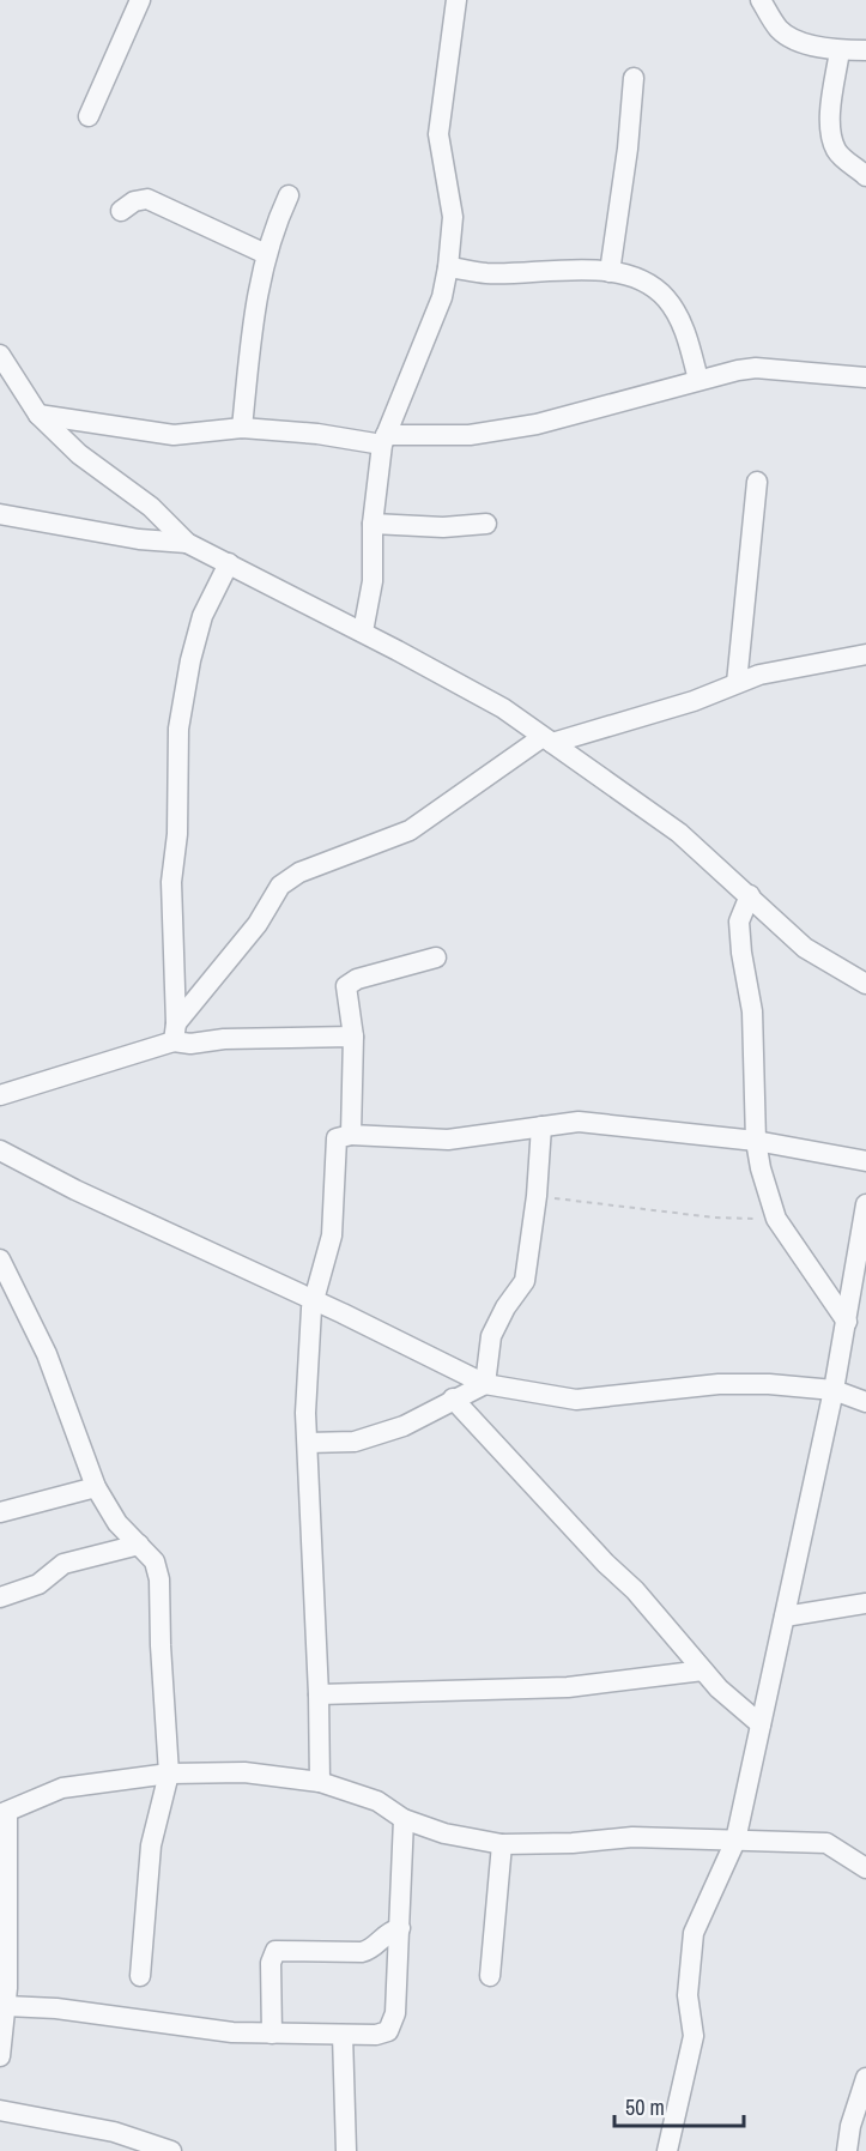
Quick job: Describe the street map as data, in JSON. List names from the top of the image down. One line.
{"scale_bar":"50 m"}
